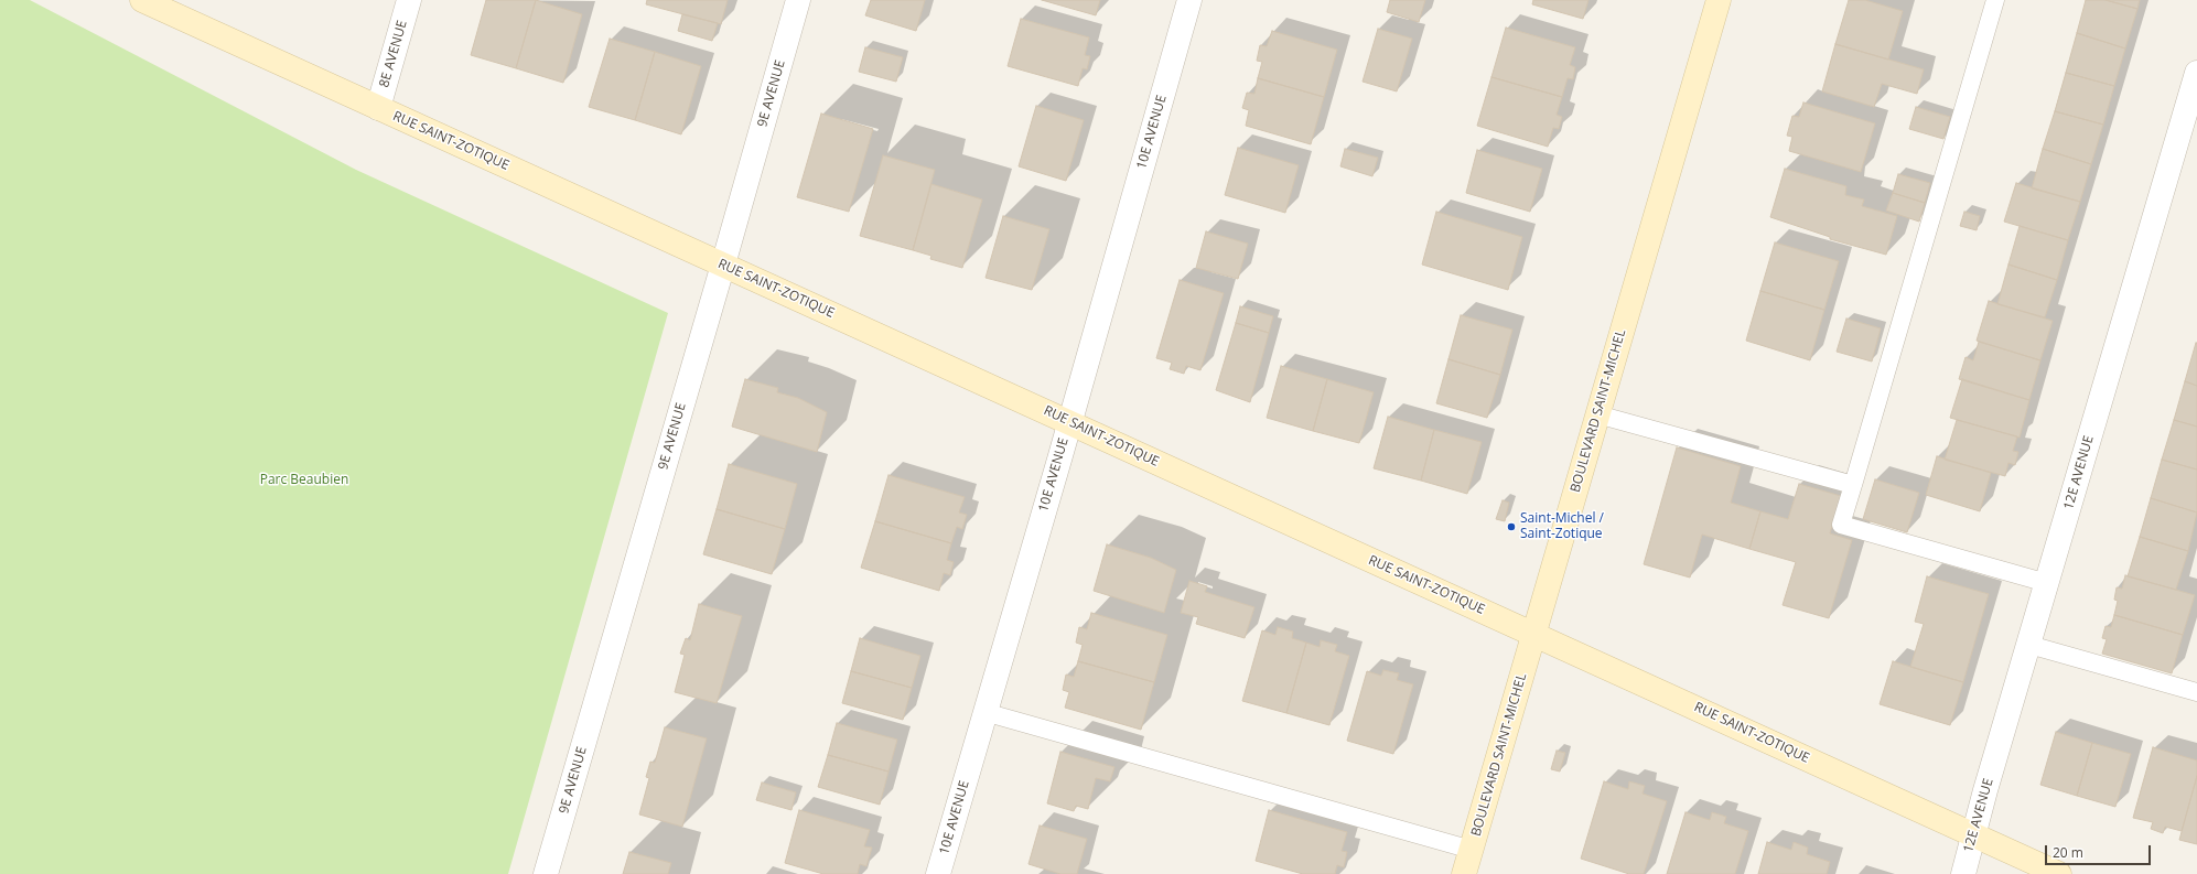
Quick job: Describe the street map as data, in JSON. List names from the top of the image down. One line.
{"streets":{"street":["8E AVENUE","9E AVENUE","10E AVENUE","RUE SAINT-ZOTIQUE","BOULEVARD SAINT-MICHEL","12E AVENUE"]},"crossings":[["8E AVENUE","RUE SAINT-ZOTIQUE"],["9E AVENUE","RUE SAINT-ZOTIQUE"],["10E AVENUE","RUE SAINT-ZOTIQUE"],["RUE SAINT-ZOTIQUE","BOULEVARD SAINT-MICHEL"],["RUE SAINT-ZOTIQUE","12E AVENUE"]],"parks":["Parc Beaubien"],"places":["Saint-Michel / Saint-Zotique"],"scale_bar":"20 m"}
